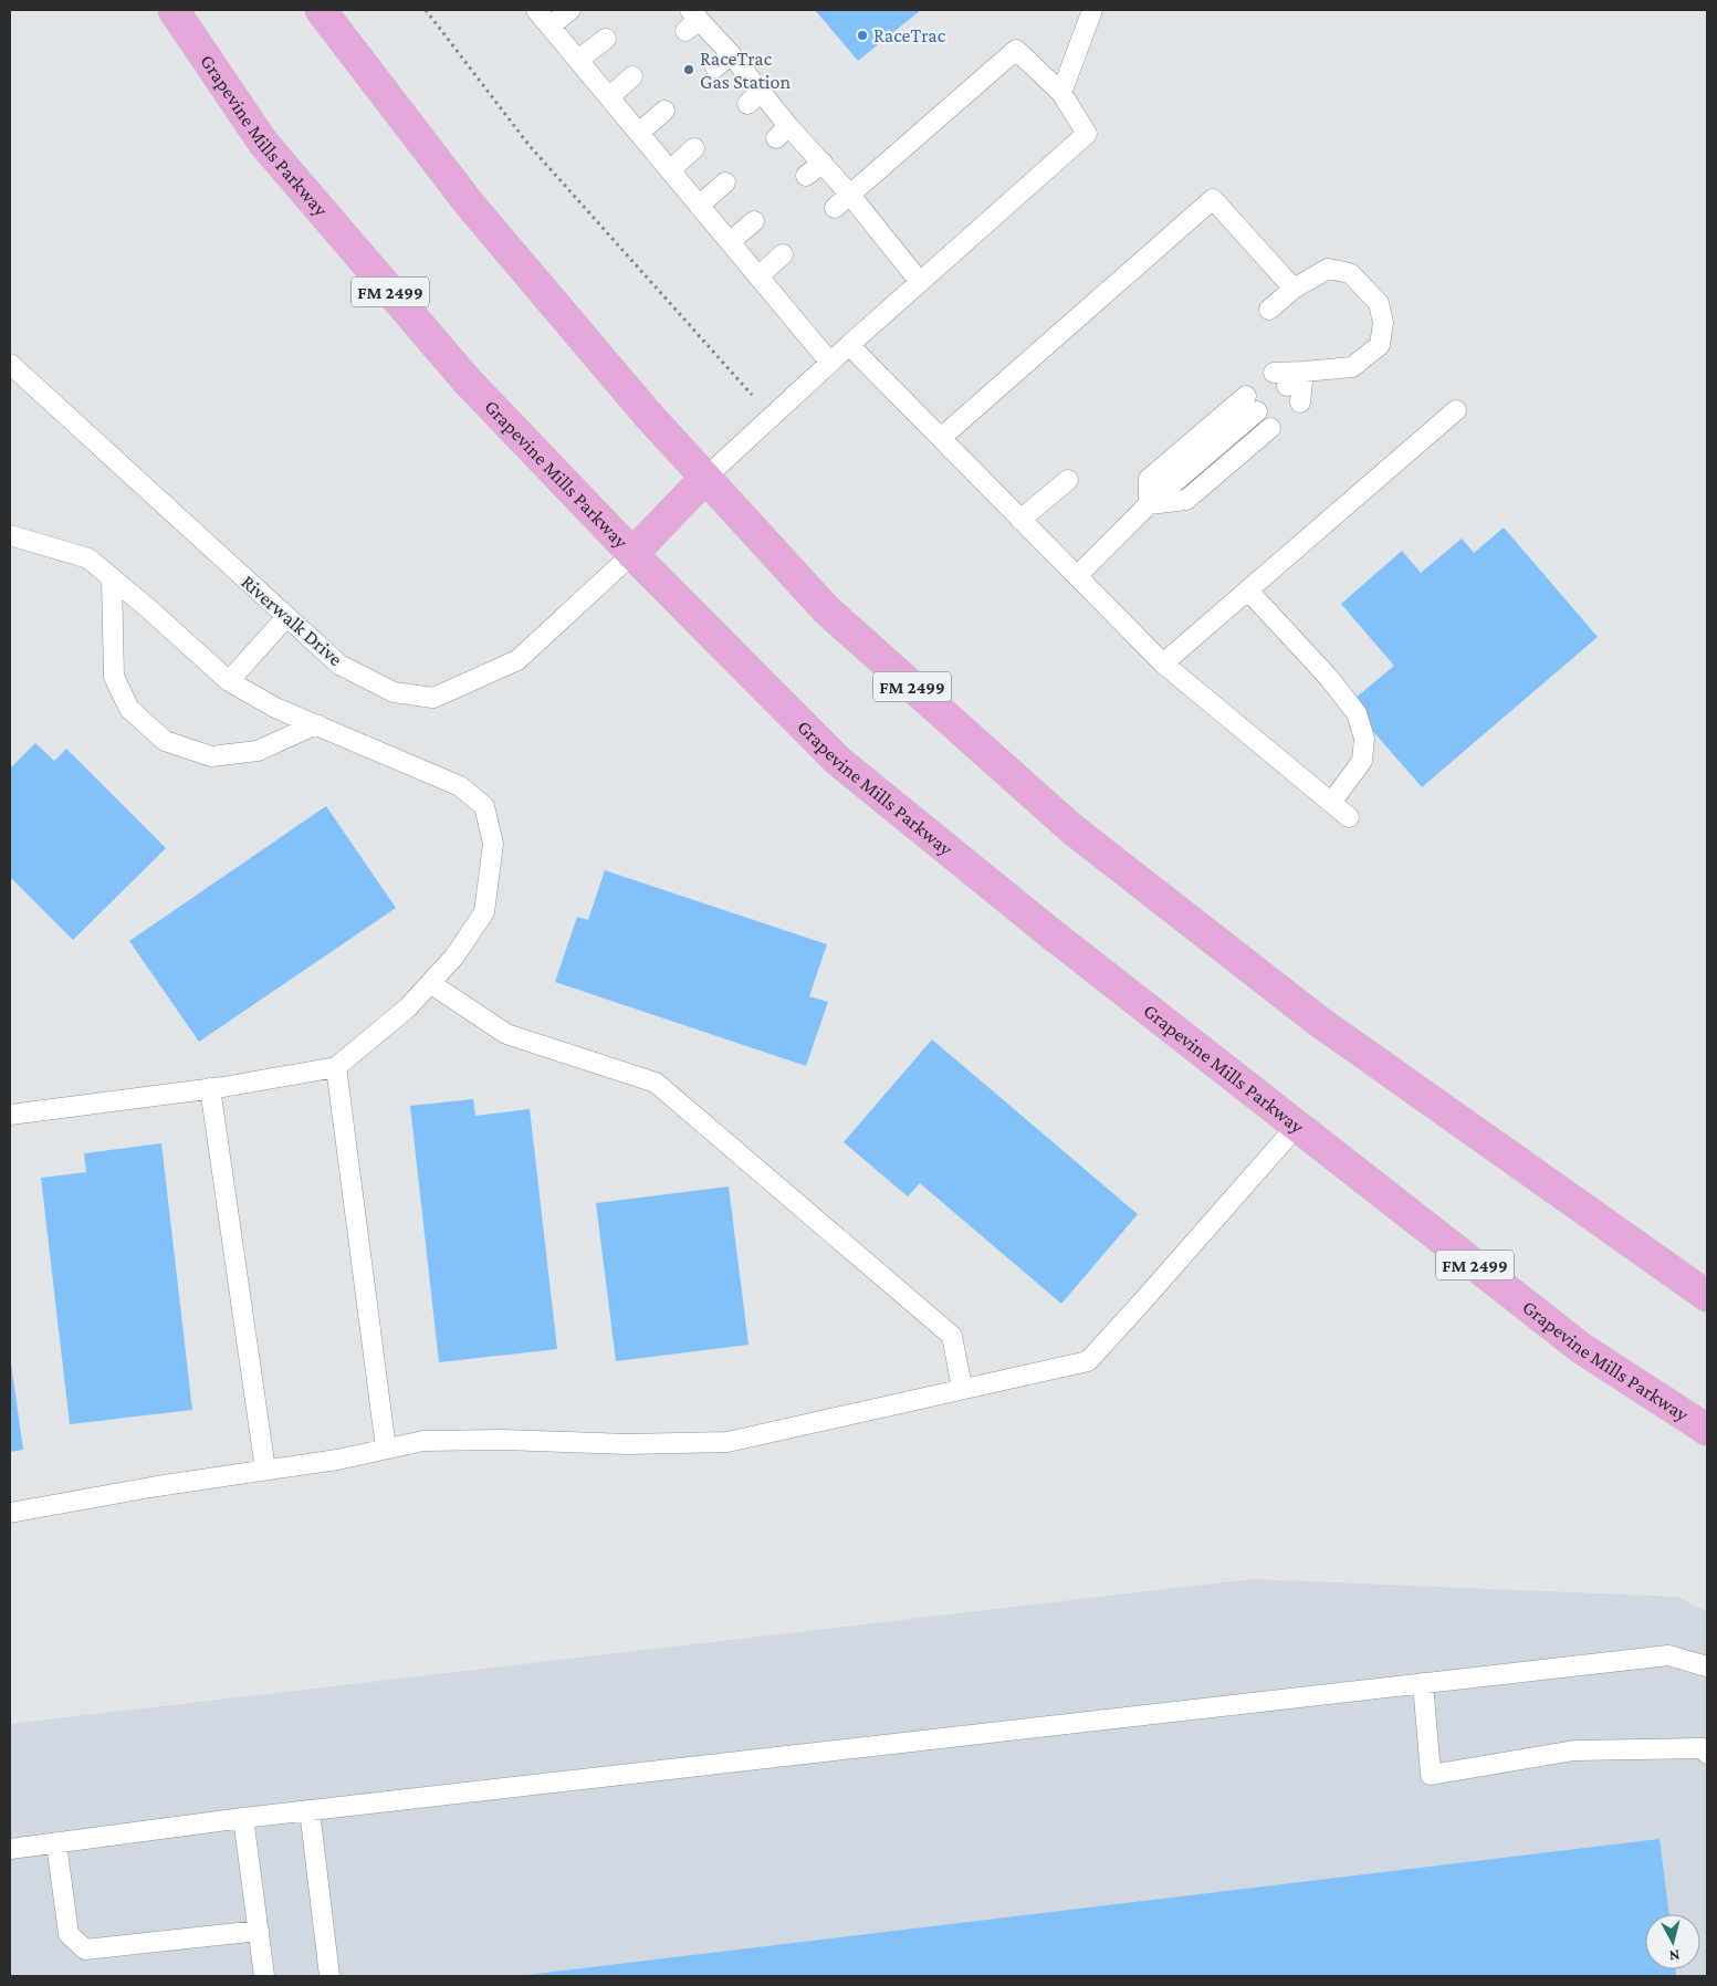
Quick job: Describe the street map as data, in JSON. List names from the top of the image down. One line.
{"streets":{"main road":["Grapevine Mills Parkway","FM 2499"],"lane":["Riverwalk Drive"]},"crossings":[["Grapevine Mills Parkway","Riverwalk Drive"]],"places":["RaceTrac","RaceTrac Gas Station"],"north":"bottom"}
